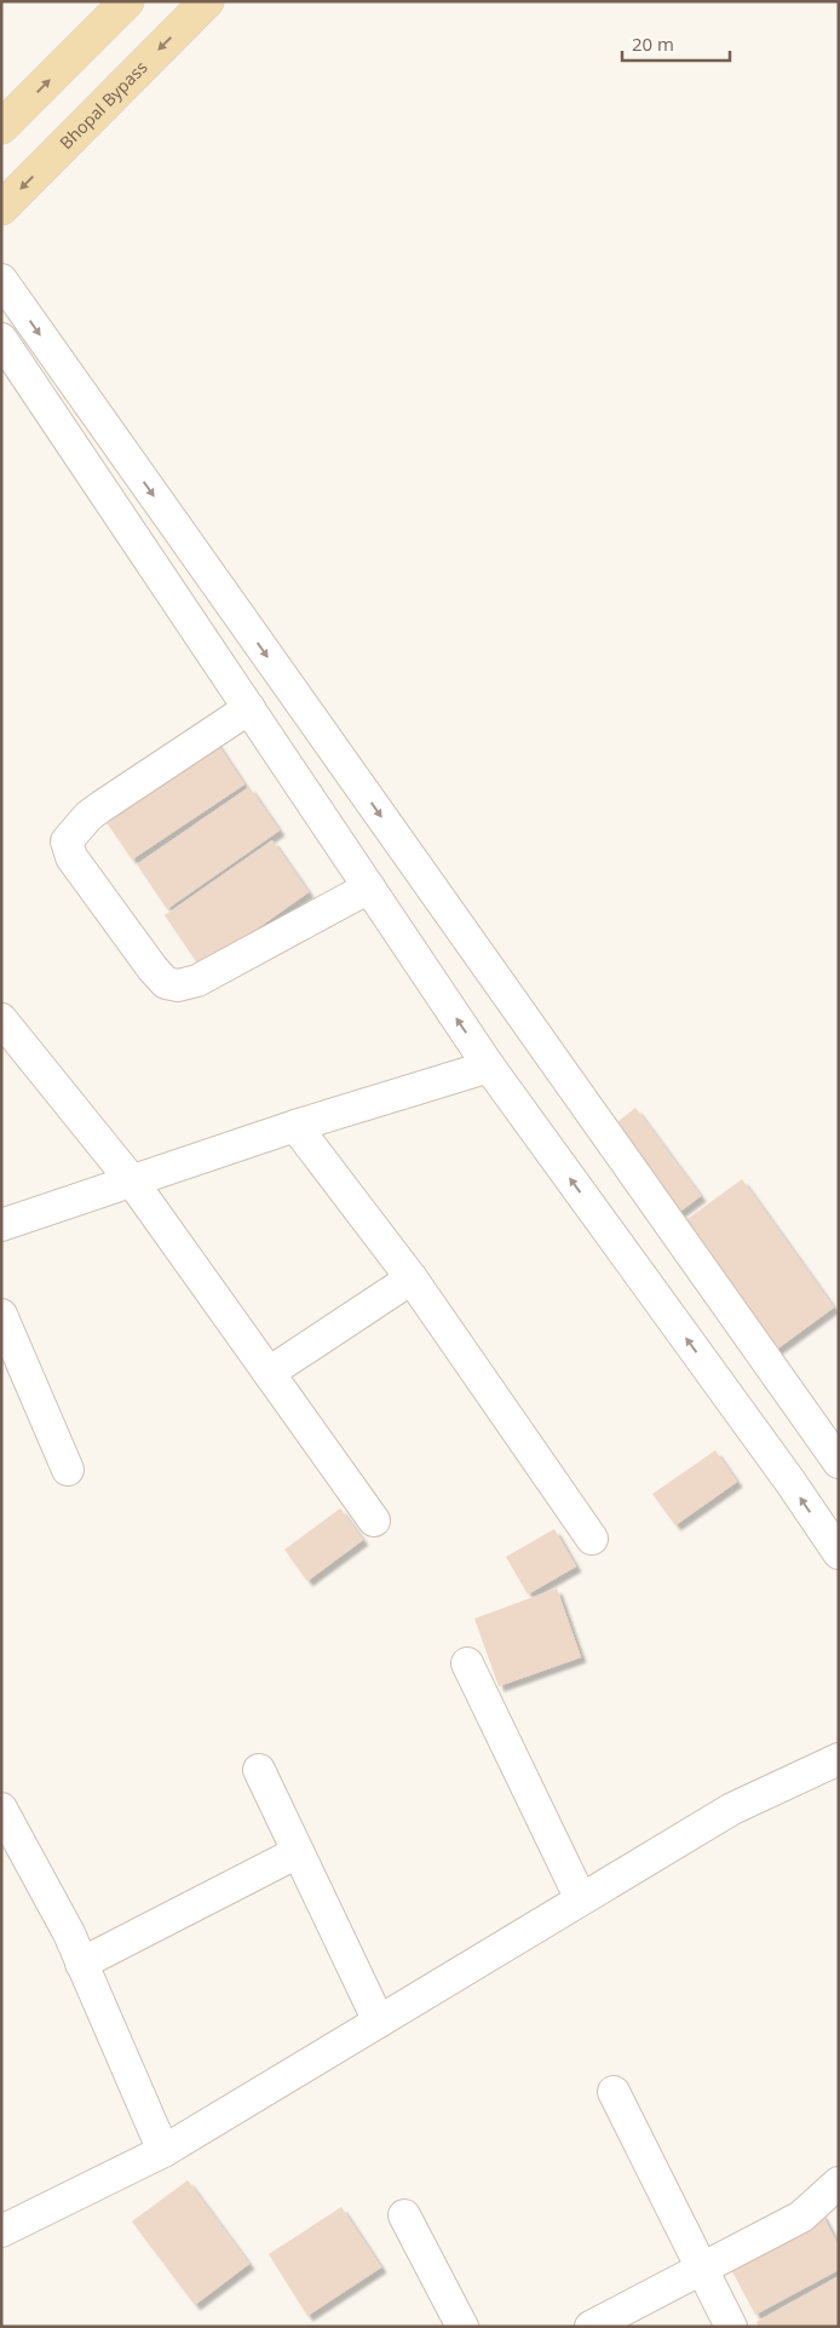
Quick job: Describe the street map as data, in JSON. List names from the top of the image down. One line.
{"streets":{"main road":["Bhopal Bypass"]},"scale_bar":"20 m"}
